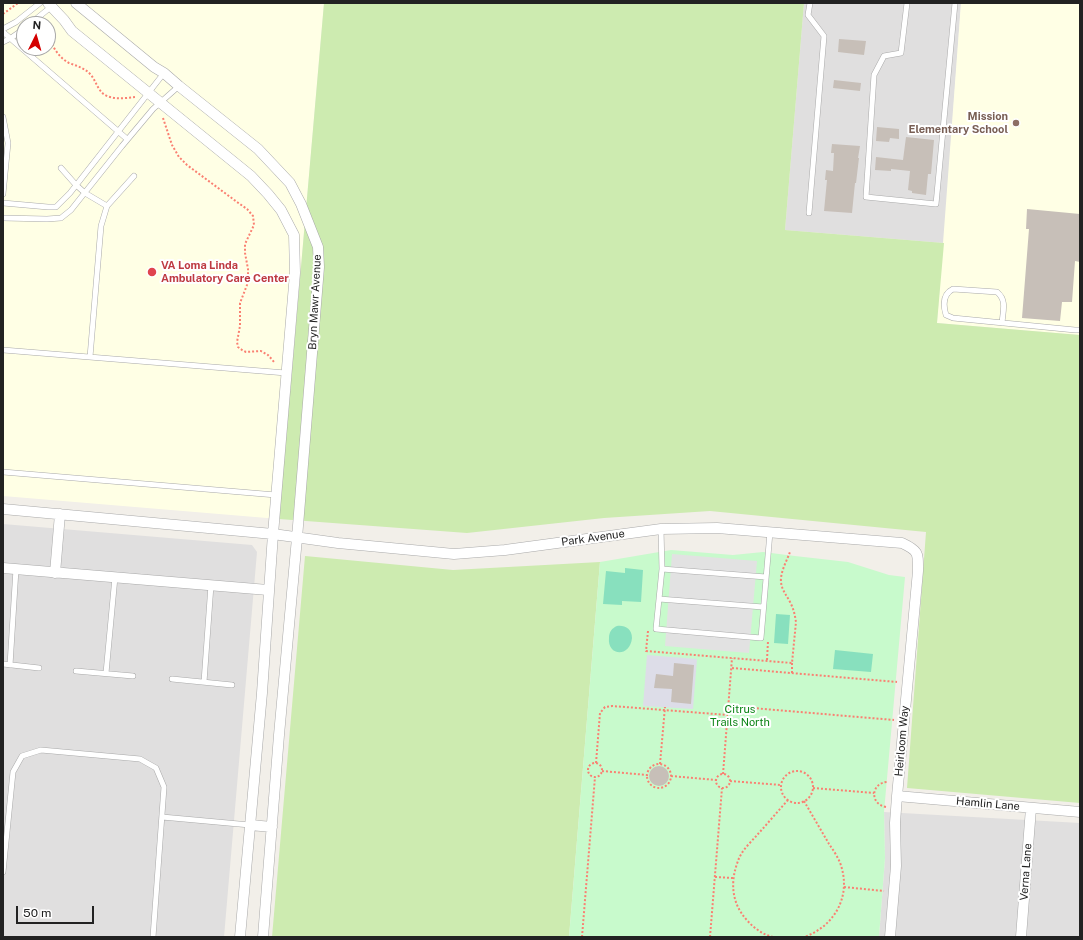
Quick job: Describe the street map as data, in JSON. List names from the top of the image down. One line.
{"streets":{"street":["Bryn Mawr Avenue","Park Avenue","Heirloom Way","Hamlin Lane","Verna Lane"]},"crossings":[["Bryn Mawr Avenue","Park Avenue"],["Park Avenue","Heirloom Way"],["Heirloom Way","Hamlin Lane"],["Hamlin Lane","Verna Lane"]],"parks":["Citrus Trails North"],"places":["Mission Elementary School","VA Loma Linda Ambulatory Care Center"],"scale_bar":"50 m","north":"top"}
